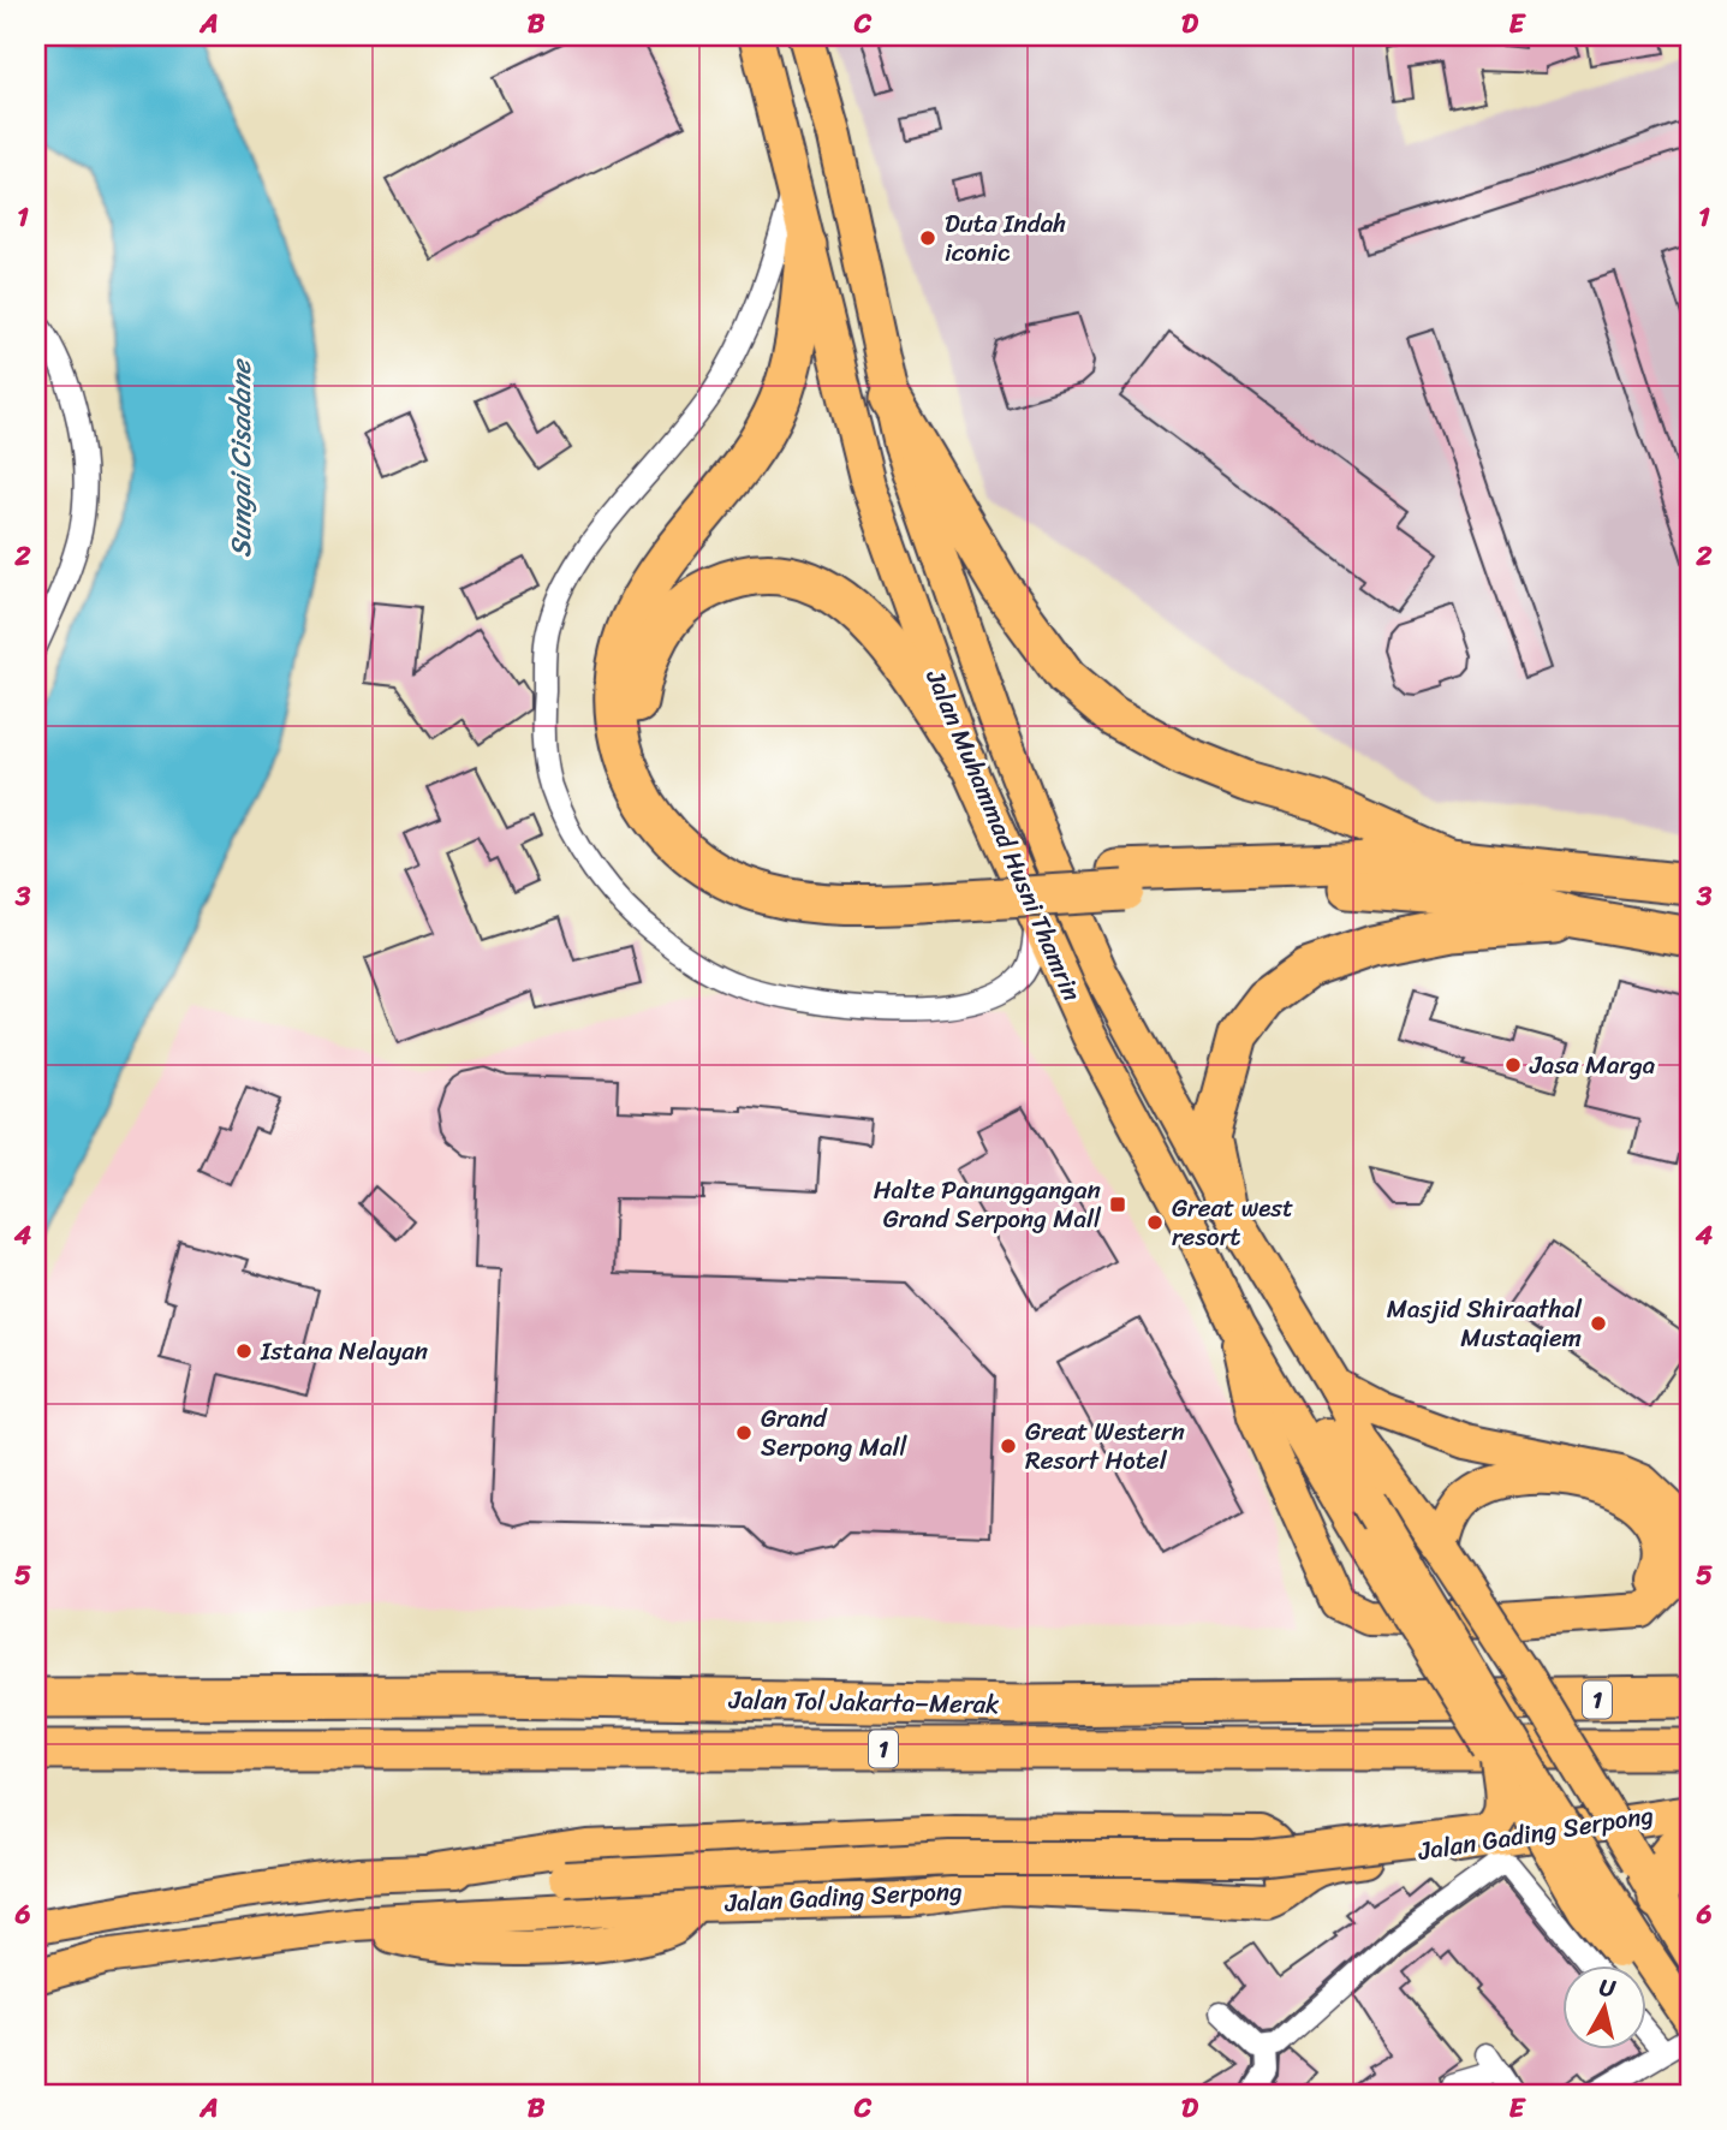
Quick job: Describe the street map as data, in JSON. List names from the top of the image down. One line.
{"streets":{"highway":["1","Jalan Tol Jakarta–Merak"],"main road":["Jalan Muhammad Husni Thamrin","Jalan Gading Serpong"]},"crossings":[["Jalan Muhammad Husni Thamrin","Jalan Gading Serpong"]],"water":["Sungai Cisadane"],"places":{"other":["Duta Indah iconic","Jasa Marga","Great west resort","Masjid Shiraathal Mustaqiem","Istana Nelayan","Grand Serpong Mall","Great Western Resort Hotel"],"transit":["Halte Panunggangan Grand Serpong Mall"]},"north":"top","grid":{"columns":["A","B","C","D","E"],"rows":["1","2","3","4","5","6"]}}
